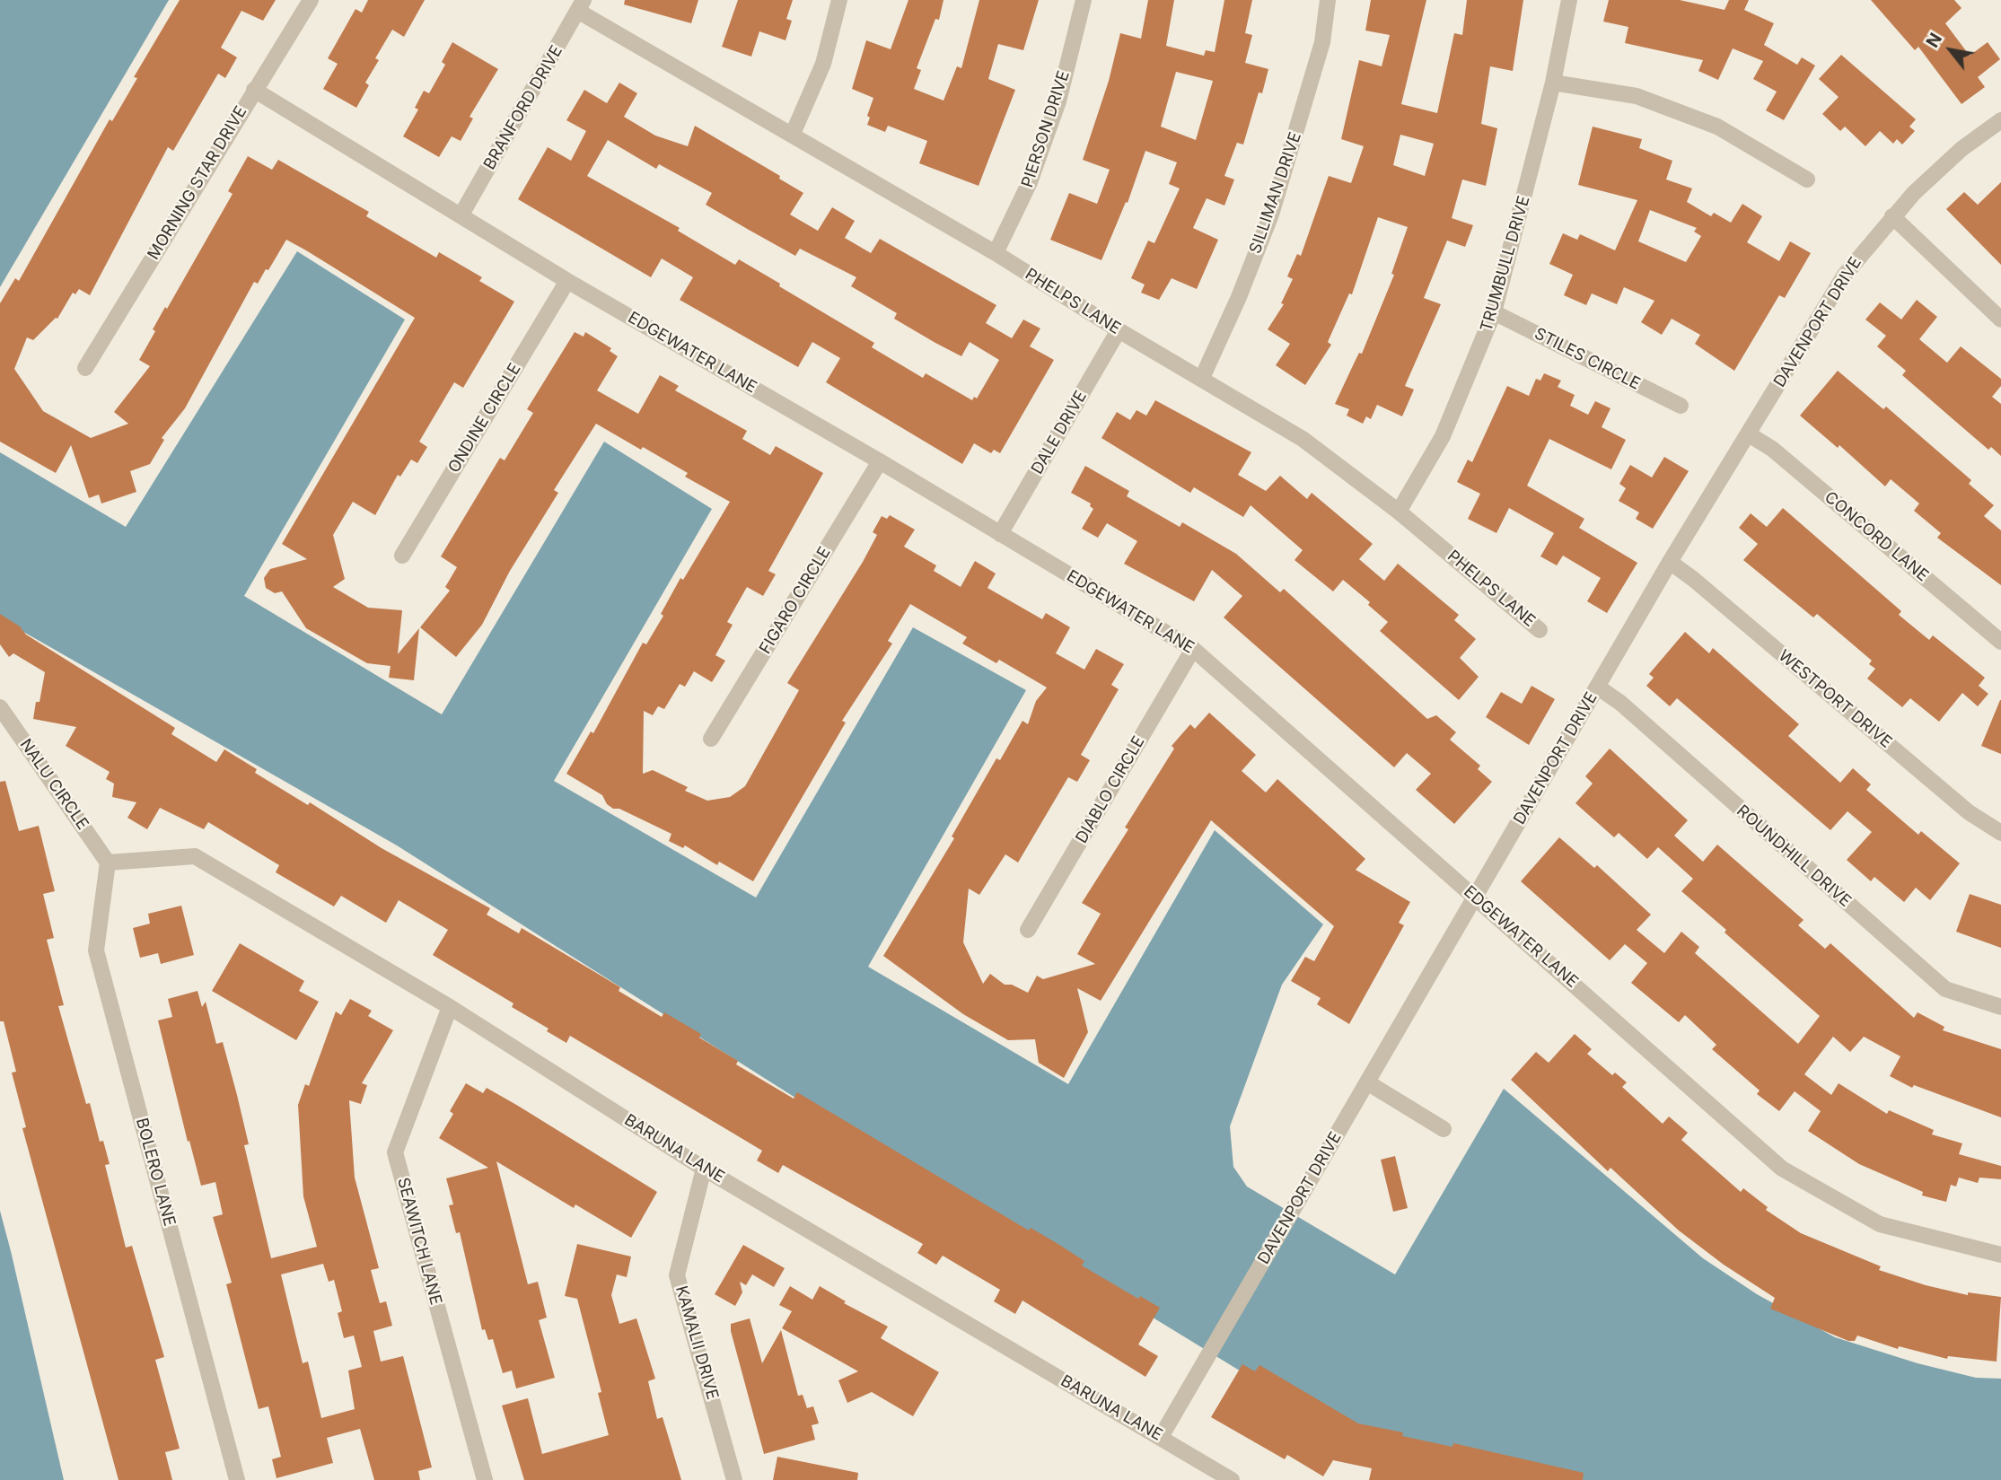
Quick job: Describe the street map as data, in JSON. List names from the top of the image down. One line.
{"streets":{"street":["BRANFORD DRIVE","PIERSON DRIVE","MORNING STAR DRIVE","SILLIMAN DRIVE","TRUMBULL DRIVE","PHELPS LANE","DAVENPORT DRIVE","EDGEWATER LANE","STILES CIRCLE","ONDINE CIRCLE","DALE DRIVE","CONCORD LANE","FIGARO CIRCLE","WESTPORT DRIVE","NALU CIRCLE","DIABLO CIRCLE","ROUNDHILL DRIVE","BARUNA LANE","BOLERO LANE","SEAWITCH LANE","KAMALII DRIVE"]},"crossings":[["BRANFORD DRIVE","PHELPS LANE"],["BRANFORD DRIVE","EDGEWATER LANE"],["PIERSON DRIVE","PHELPS LANE"],["MORNING STAR DRIVE","EDGEWATER LANE"],["SILLIMAN DRIVE","PHELPS LANE"],["TRUMBULL DRIVE","PHELPS LANE"],["TRUMBULL DRIVE","STILES CIRCLE"],["PHELPS LANE","DALE DRIVE"],["DAVENPORT DRIVE","EDGEWATER LANE"],["DAVENPORT DRIVE","CONCORD LANE"],["DAVENPORT DRIVE","WESTPORT DRIVE"],["DAVENPORT DRIVE","ROUNDHILL DRIVE"],["DAVENPORT DRIVE","BARUNA LANE"],["EDGEWATER LANE","ONDINE CIRCLE"],["EDGEWATER LANE","DALE DRIVE"],["EDGEWATER LANE","FIGARO CIRCLE"],["EDGEWATER LANE","DIABLO CIRCLE"],["NALU CIRCLE","BARUNA LANE"],["NALU CIRCLE","BOLERO LANE"],["BARUNA LANE","BOLERO LANE"],["BARUNA LANE","SEAWITCH LANE"],["BARUNA LANE","KAMALII DRIVE"]],"north":"top left"}
